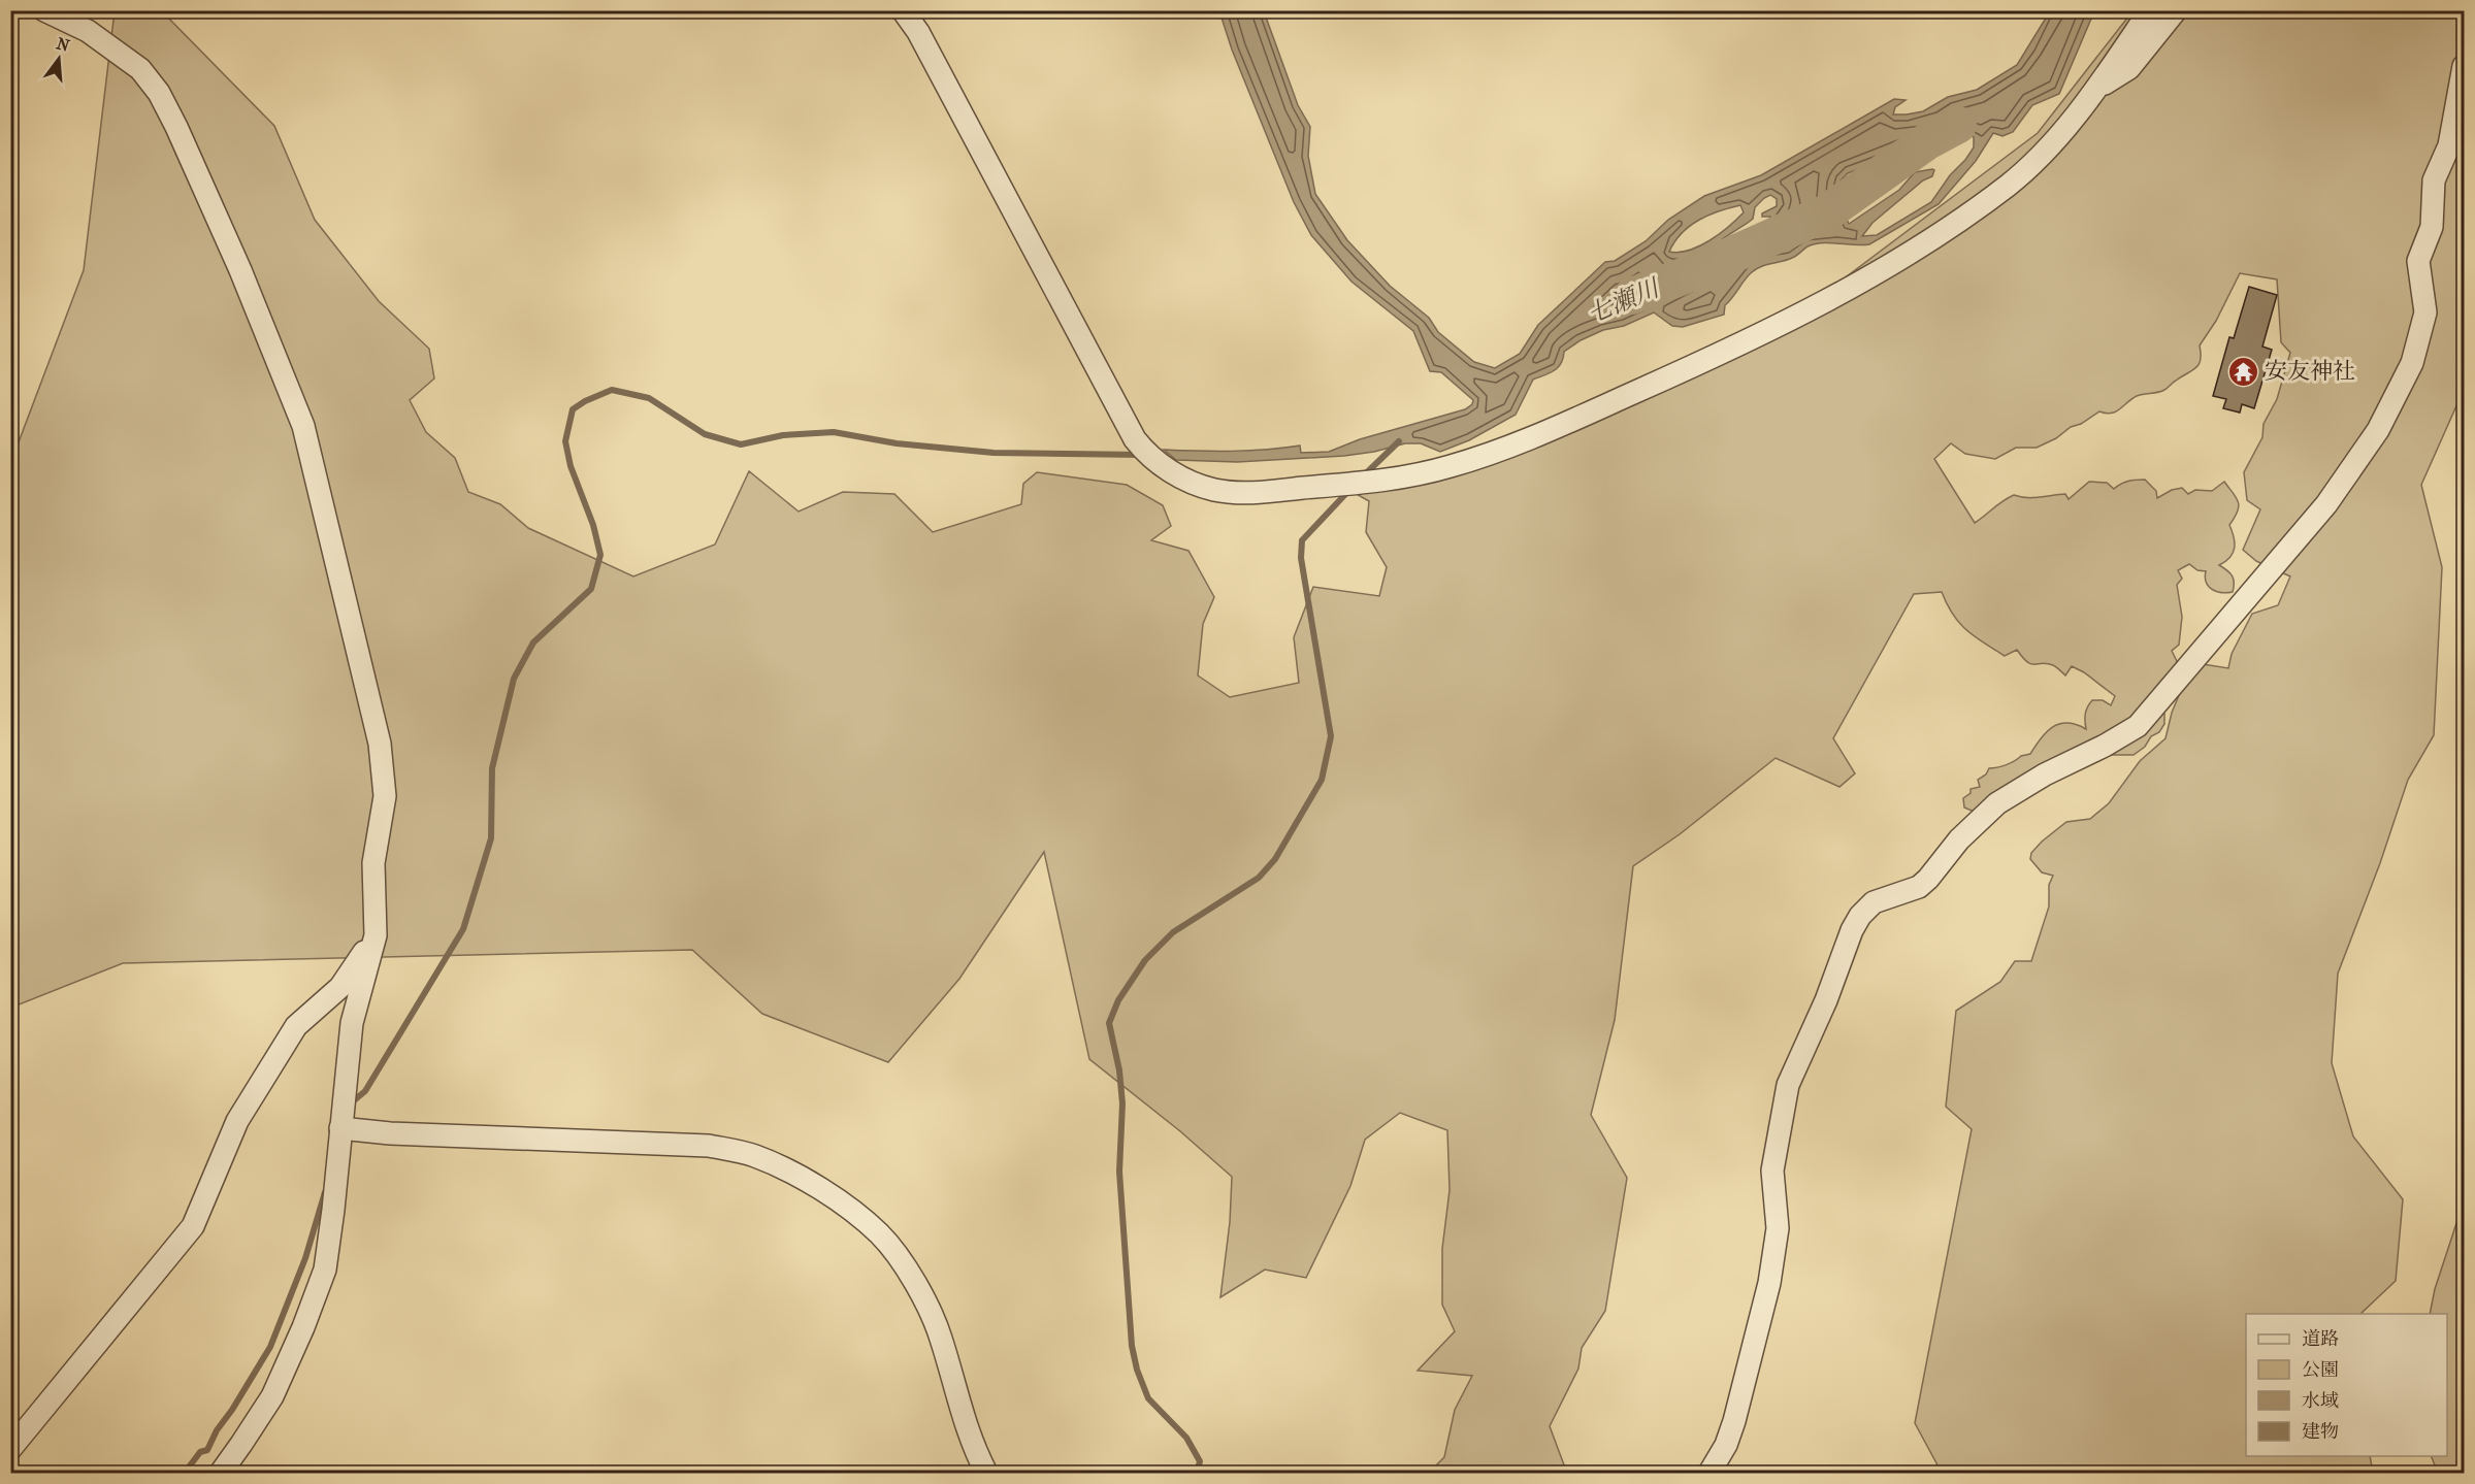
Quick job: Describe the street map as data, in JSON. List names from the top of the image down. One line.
{"water":["七瀬川"],"places":{"temple":["安友神社"]},"legend":["道路","公園","水域","建物"],"north":"top"}
